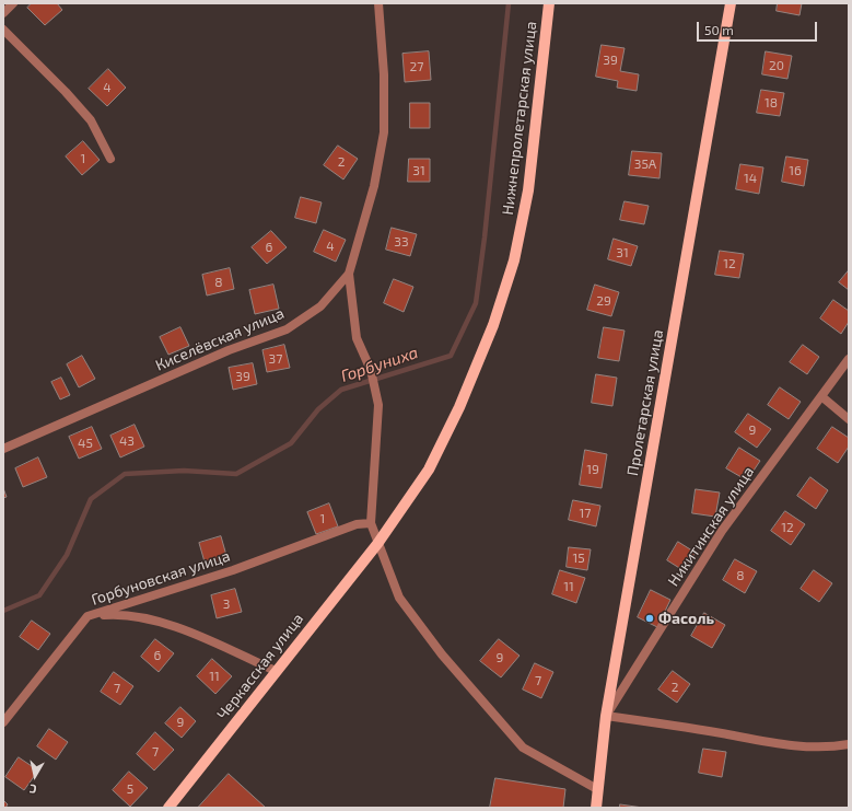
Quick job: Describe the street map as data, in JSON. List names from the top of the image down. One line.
{"streets":{"main road":["Нижнепролетарская улица","Пролетарская улица","Черкасская улица"],"street":["Киселёвская улица","Никитинская улица","Горбуновская улица"]},"crossings":[["Нижнепролетарская улица","Черкасская улица"],["Пролетарская улица","Никитинская улица"]],"water":["Горбуниха"],"places":["Фасоль"],"house_numbers":["39","20","27","4","18","1","2","35А","31","16","14","33","4","6","31","12","8","29","37","39","9","43","45","19","17","1","12","15","8","11","3","6","9","11","7","2","7","9","7","5"],"scale_bar":"50 m","north":"bottom"}
